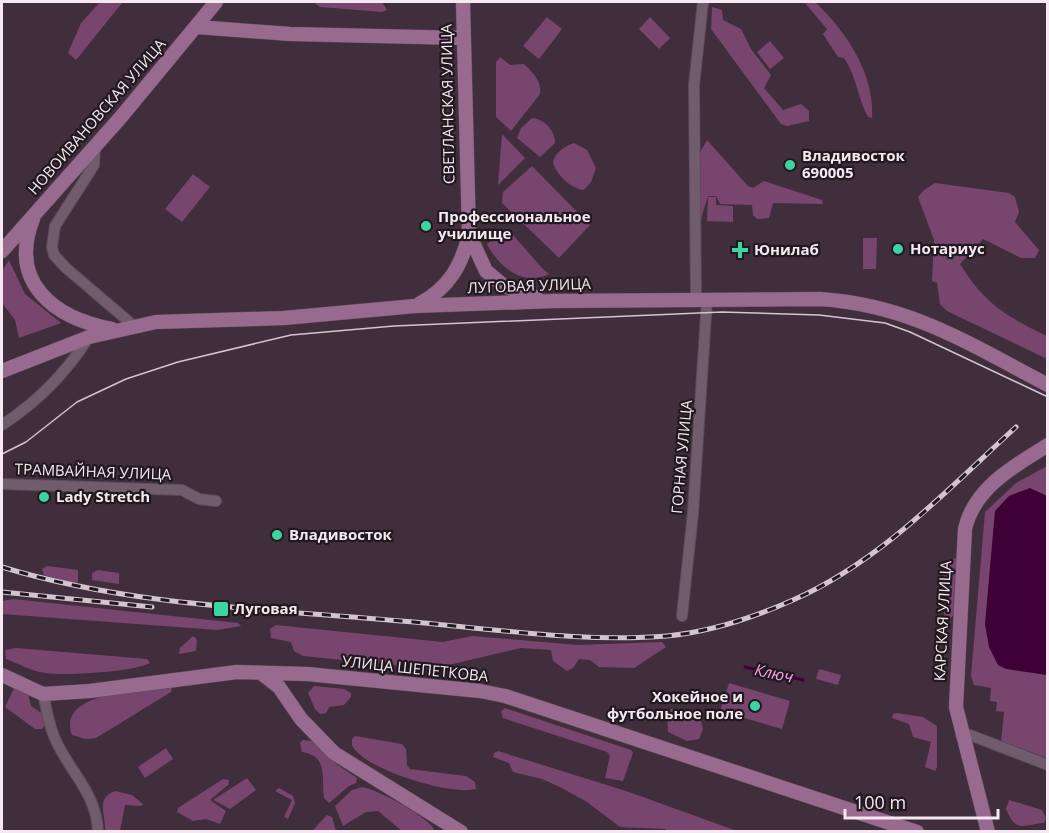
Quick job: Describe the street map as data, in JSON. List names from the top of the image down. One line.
{"streets":{"main road":["СВЕТЛАНСКАЯ УЛИЦА","НОВОИВАНОВСКАЯ УЛИЦА","ЛУГОВАЯ УЛИЦА","КАРСКАЯ УЛИЦА","УЛИЦА ШЕПЕТКОВА"],"street":["ГОРНАЯ УЛИЦА","ТРАМВАЙНАЯ УЛИЦА"]},"crossings":[["СВЕТЛАНСКАЯ УЛИЦА","ЛУГОВАЯ УЛИЦА"],["ЛУГОВАЯ УЛИЦА","ГОРНАЯ УЛИЦА"]],"water":["Ключ"],"places":{"other":["Владивосток 690005","Профессиональное училище","Нотариус","Lady Stretch","Владивосток","Хокейное и футбольное поле"],"health":["Юнилаб"],"transit":["Луговая"]},"scale_bar":"100 m"}
